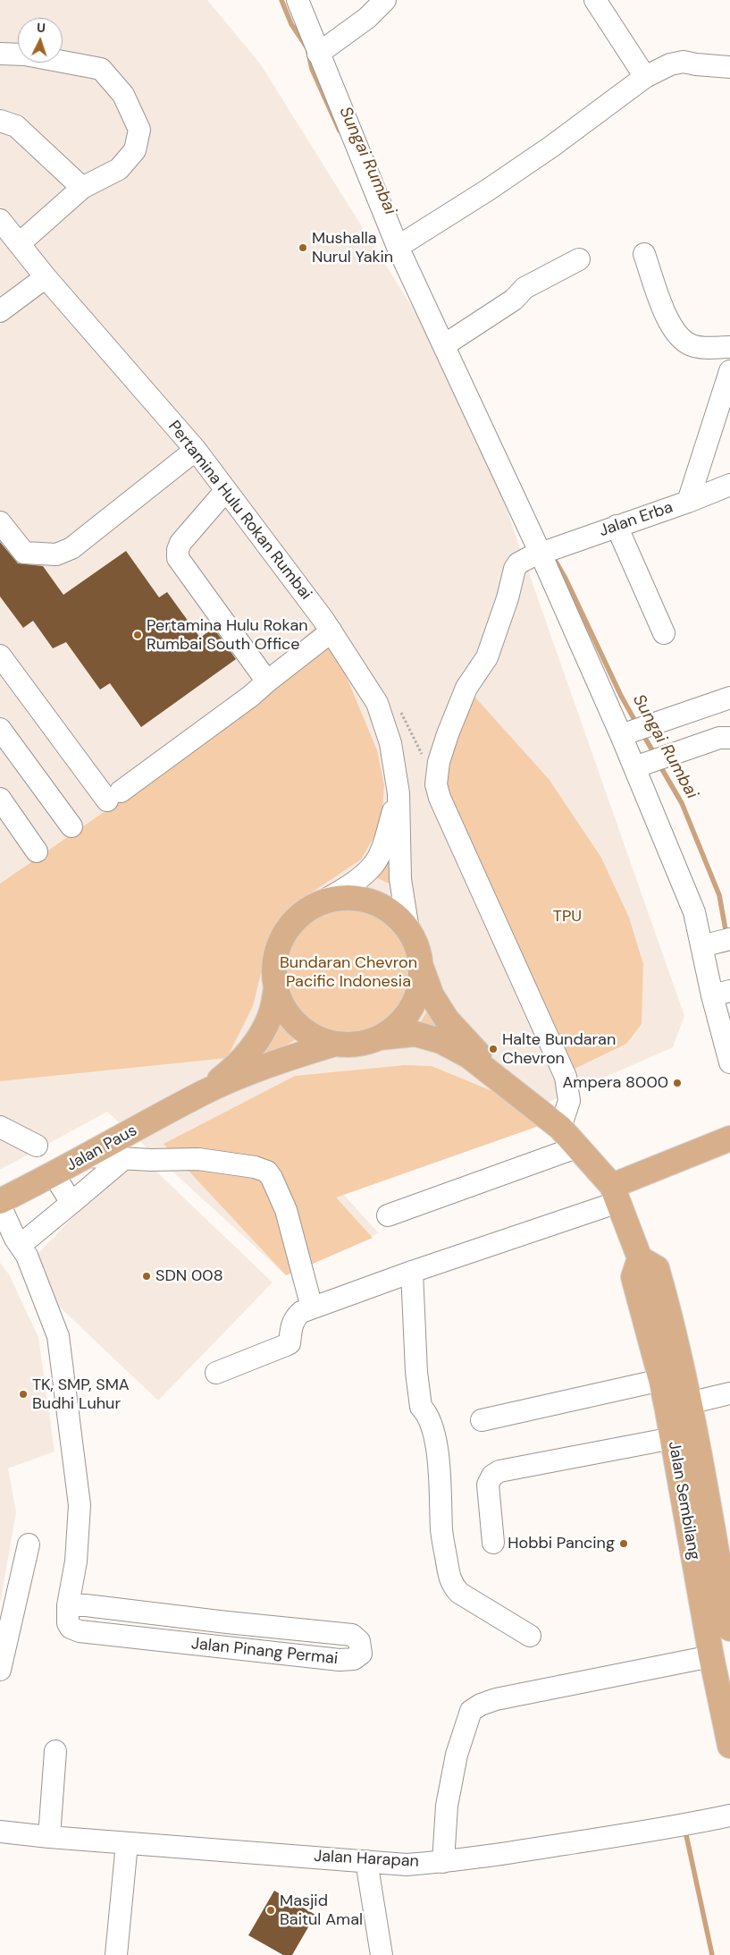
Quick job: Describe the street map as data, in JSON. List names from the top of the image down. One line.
{"streets":{"main road":["Jalan Paus","Jalan Sembilang"],"street":["Pertamina Hulu Rokan Rumbai","Jalan Erba","Jalan Pinang Permai","Jalan Harapan"]},"crossings":[["Pertamina Hulu Rokan Rumbai","Jalan Paus"],["Pertamina Hulu Rokan Rumbai","Jalan Sembilang"],["Jalan Erba","Jalan Sembilang"],["Jalan Paus","Jalan Sembilang"],["Jalan Paus","Jalan Pinang Permai"]],"water":["Sungai Rumbai"],"parks":["TPU","Bundaran Chevron Pacific Indonesia"],"places":["Mushalla Nurul Yakin","Pertamina Hulu Rokan Rumbai South Office","Halte Bundaran Chevron","Ampera 8000","SDN 008","TK, SMP, SMA Budhi Luhur","Hobbi Pancing","Masjid Baitul Amal"],"north":"top"}
